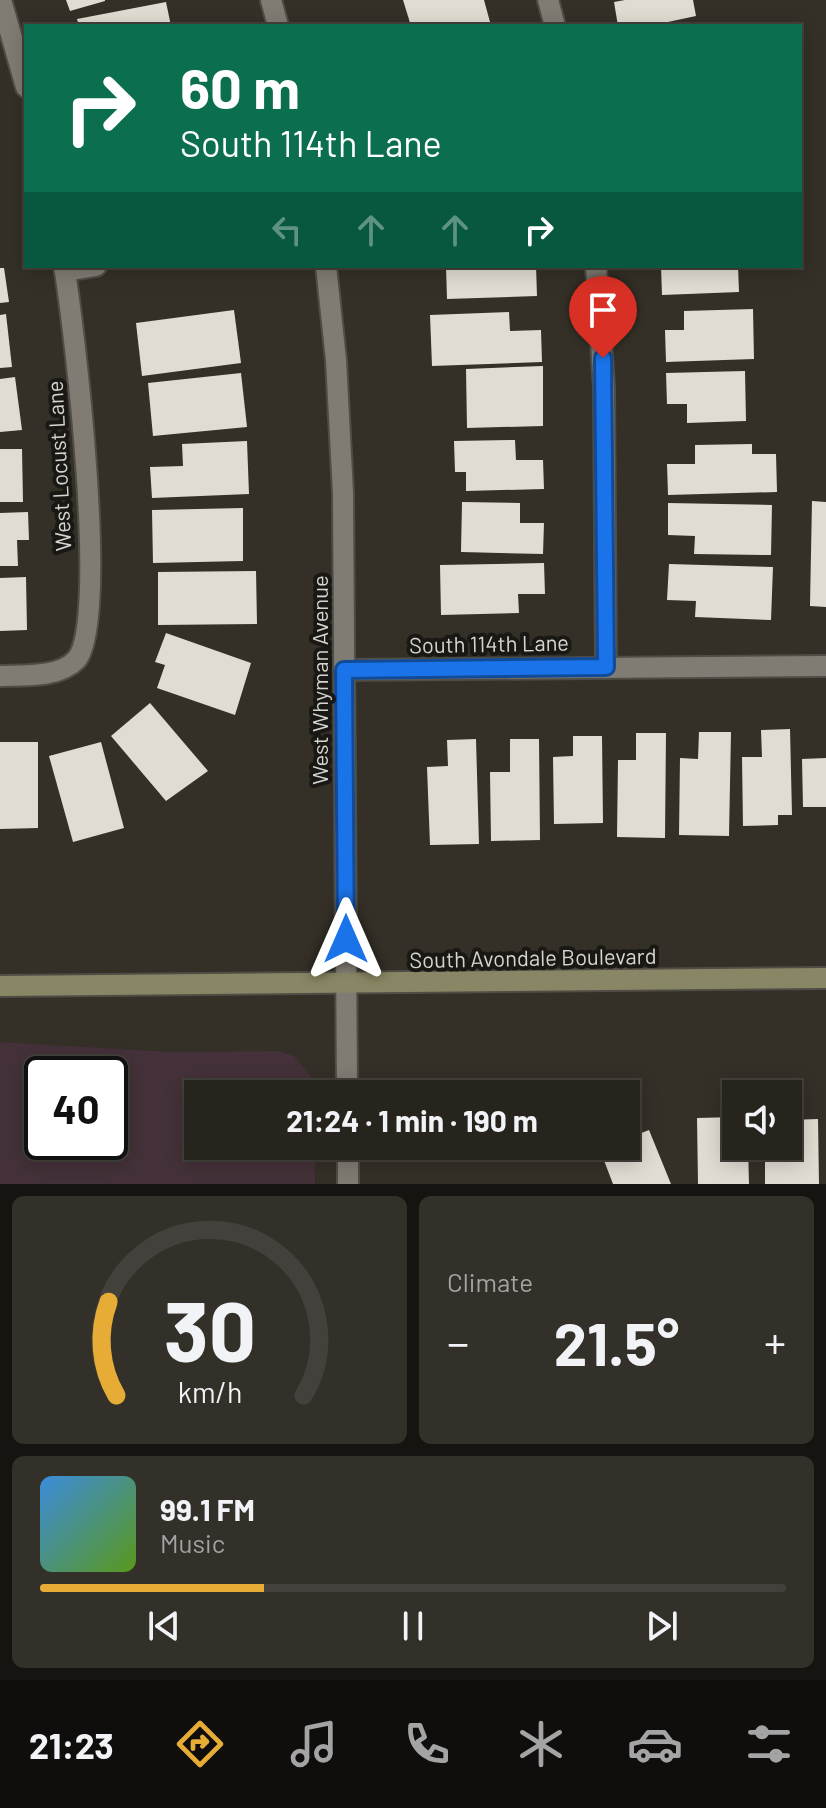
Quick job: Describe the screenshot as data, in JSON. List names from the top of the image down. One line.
{"streets":{"main road":["South Avondale Boulevard"],"street":["West Locust Lane","South 114th Lane","West Whyman Avenue"]},"crossings":[["South 114th Lane","West Whyman Avenue"],["West Whyman Avenue","South Avondale Boulevard"]],"page":{"turn":["60 m","South 114th Lane"],"limit":"40","trip":"21:24 · 1 min · 190 m","tile":"Climate","heat":["−","21.5°","+"],"song":["99.1 FM","Music"],"tabs":"21:23","gauge":["30","km/h"]}}
